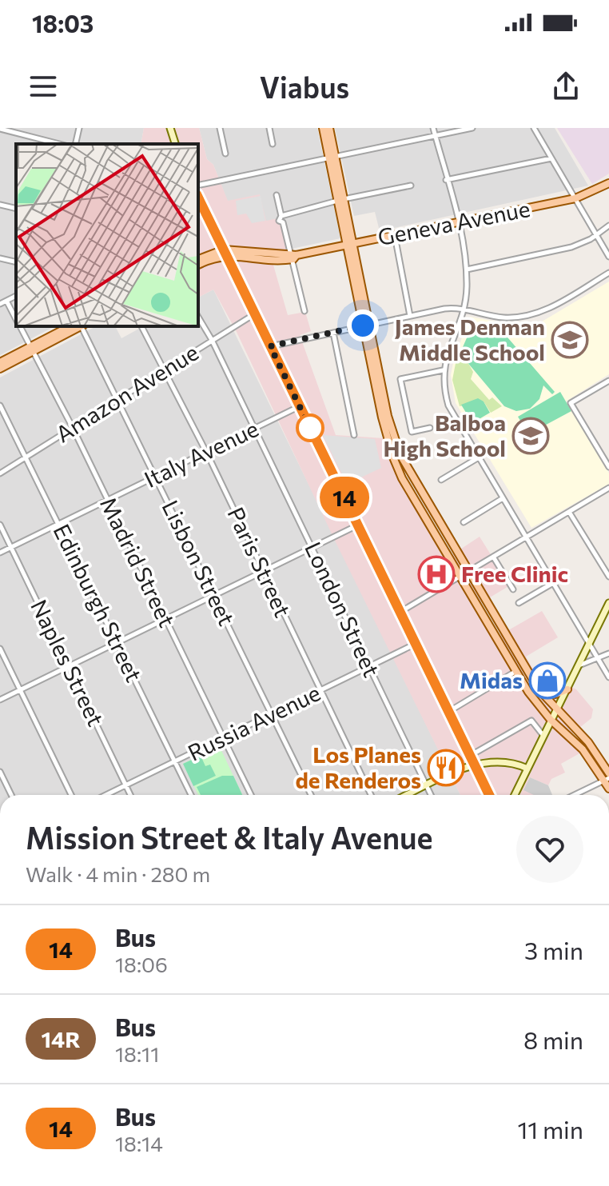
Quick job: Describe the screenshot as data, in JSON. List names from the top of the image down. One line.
{"streets":{"main road":["Geneva Avenue"],"street":["Amazon Avenue","Italy Avenue","Madrid Street","Paris Street","Lisbon Street","Edinburgh Street","London Street","Naples Street","Russia Avenue"]},"crossings":[["Amazon Avenue","Madrid Street"],["Amazon Avenue","Paris Street"],["Amazon Avenue","Lisbon Street"],["Amazon Avenue","Edinburgh Street"],["Amazon Avenue","London Street"],["Italy Avenue","Madrid Street"],["Italy Avenue","Paris Street"],["Italy Avenue","Lisbon Street"],["Italy Avenue","Edinburgh Street"],["Italy Avenue","London Street"],["Italy Avenue","Naples Street"],["Madrid Street","Russia Avenue"],["Paris Street","Russia Avenue"],["Lisbon Street","Russia Avenue"],["Edinburgh Street","Russia Avenue"],["London Street","Russia Avenue"],["Naples Street","Russia Avenue"]],"places":{"school or university":["James Denman Middle School","Balboa High School"],"hospital":["Free Clinic"],"shop":["Midas"],"restaurant":["Los Planes de Renderos"]},"lines":["bus line 14"],"page":{"status":"18:03","header":"Viabus","on_map":"14","heading":["Mission Street & Italy Avenue","Walk · 4 min · 280 m"],"list":[{"mark":"14","name":"Bus","note":"18:06","value":"3 min"},{"mark":"14R","name":"Bus","note":"18:11","value":"8 min"},{"mark":"14","name":"Bus","note":"18:14","value":"11 min"}]}}
